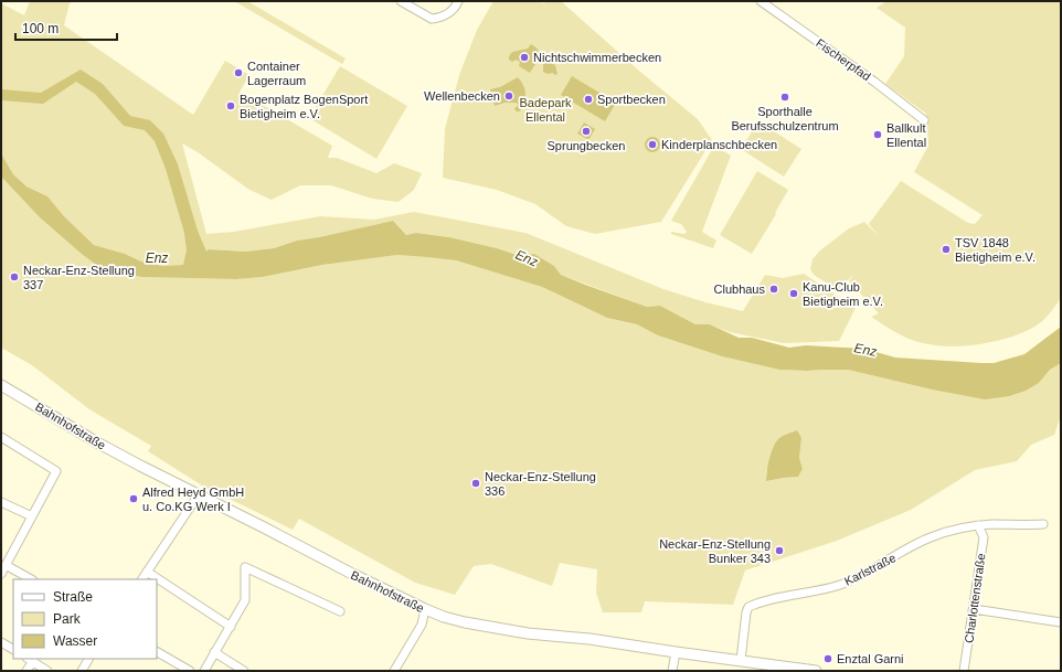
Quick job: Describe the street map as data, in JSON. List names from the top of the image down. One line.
{"streets":{"street":["Fischerpfad","Bahnhofstraße","Karlstraße","Charlottenstraße"]},"crossings":[["Bahnhofstraße","Karlstraße"],["Karlstraße","Charlottenstraße"]],"water":["Enz"],"parks":["Badepark Ellental"],"places":["Nichtschwimmerbecken","Container Lagerraum","Wellenbecken","Sporthalle Berufsschulzentrum","Sportbecken","Bogenplatz BogenSport Bietigheim e.V.","Sprungbecken","Ballkult Ellental","Kinderplanschbecken","TSV 1848 Bietigheim e.V.","Neckar-Enz-Stellung 337","Clubhaus","Kanu-Club Bietigheim e.V.","Neckar-Enz-Stellung 336","Alfred Heyd GmbH u. Co.KG Werk I","Neckar-Enz-Stellung Bunker 343","Enztal Garni"],"legend":["Straße","Park","Wasser"],"scale_bar":"100 m"}
